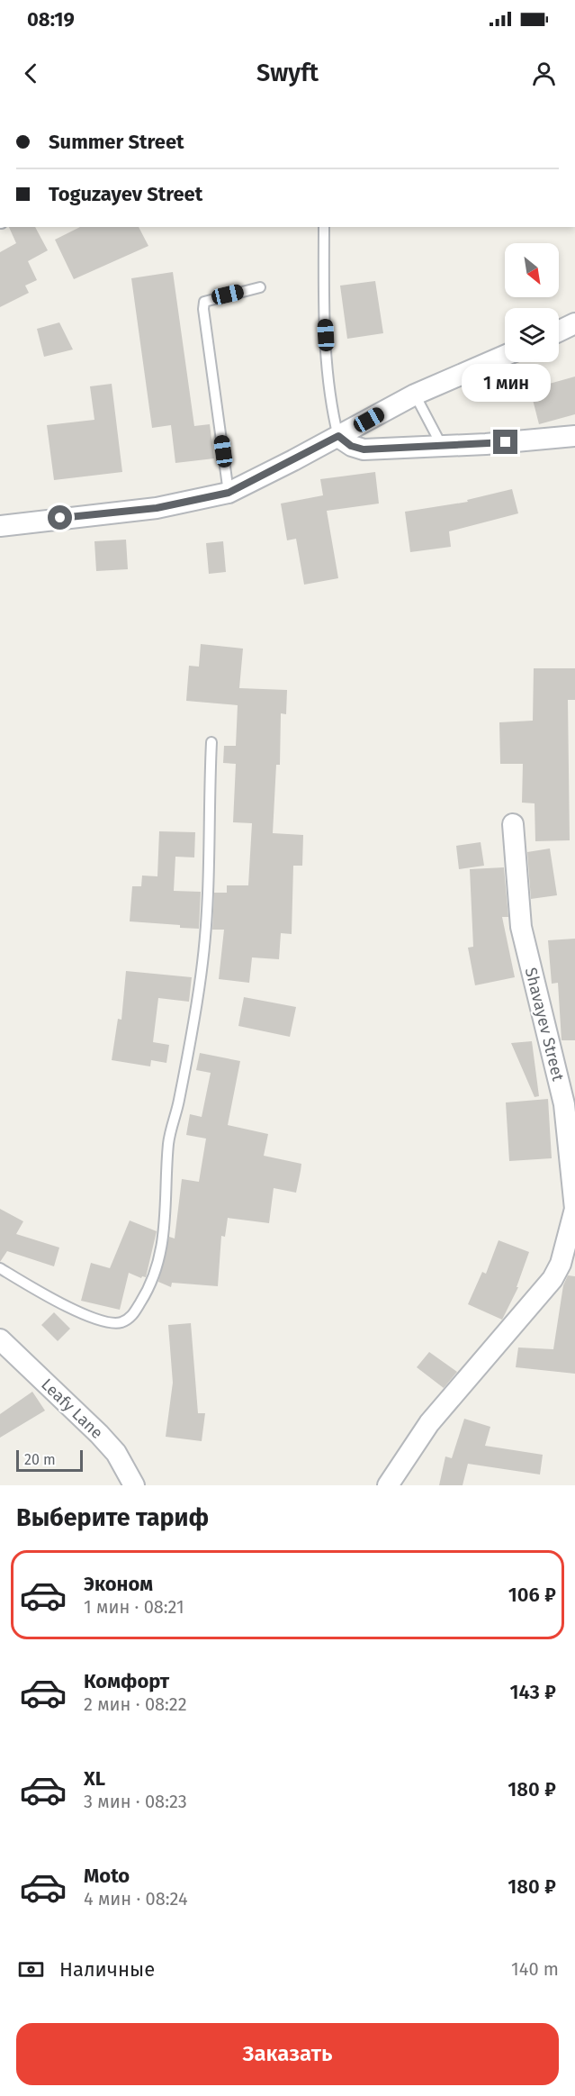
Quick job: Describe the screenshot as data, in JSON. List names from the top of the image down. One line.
{"streets":{"street":["Shavayev Street","Leafy Lane"]},"scale_bar":"20 m","north":"bottom right","page":{"status":"08:19","header":"Swyft","banner":["Summer Street","Toguzayev Street"],"bubble":"1 мин","scale":"20 m","heading":"Выберите тариф","list":[{"name":"Эконом","note":"1 мин · 08:21","value":"106 ₽"},{"name":"Комфорт","note":"2 мин · 08:22","value":"143 ₽"},{"name":"XL","note":"3 мин · 08:23","value":"180 ₽"},{"name":"Moto","note":"4 мин · 08:24","value":"180 ₽"}],"pay":["Наличные","140 m"],"buttons":"Заказать"}}
